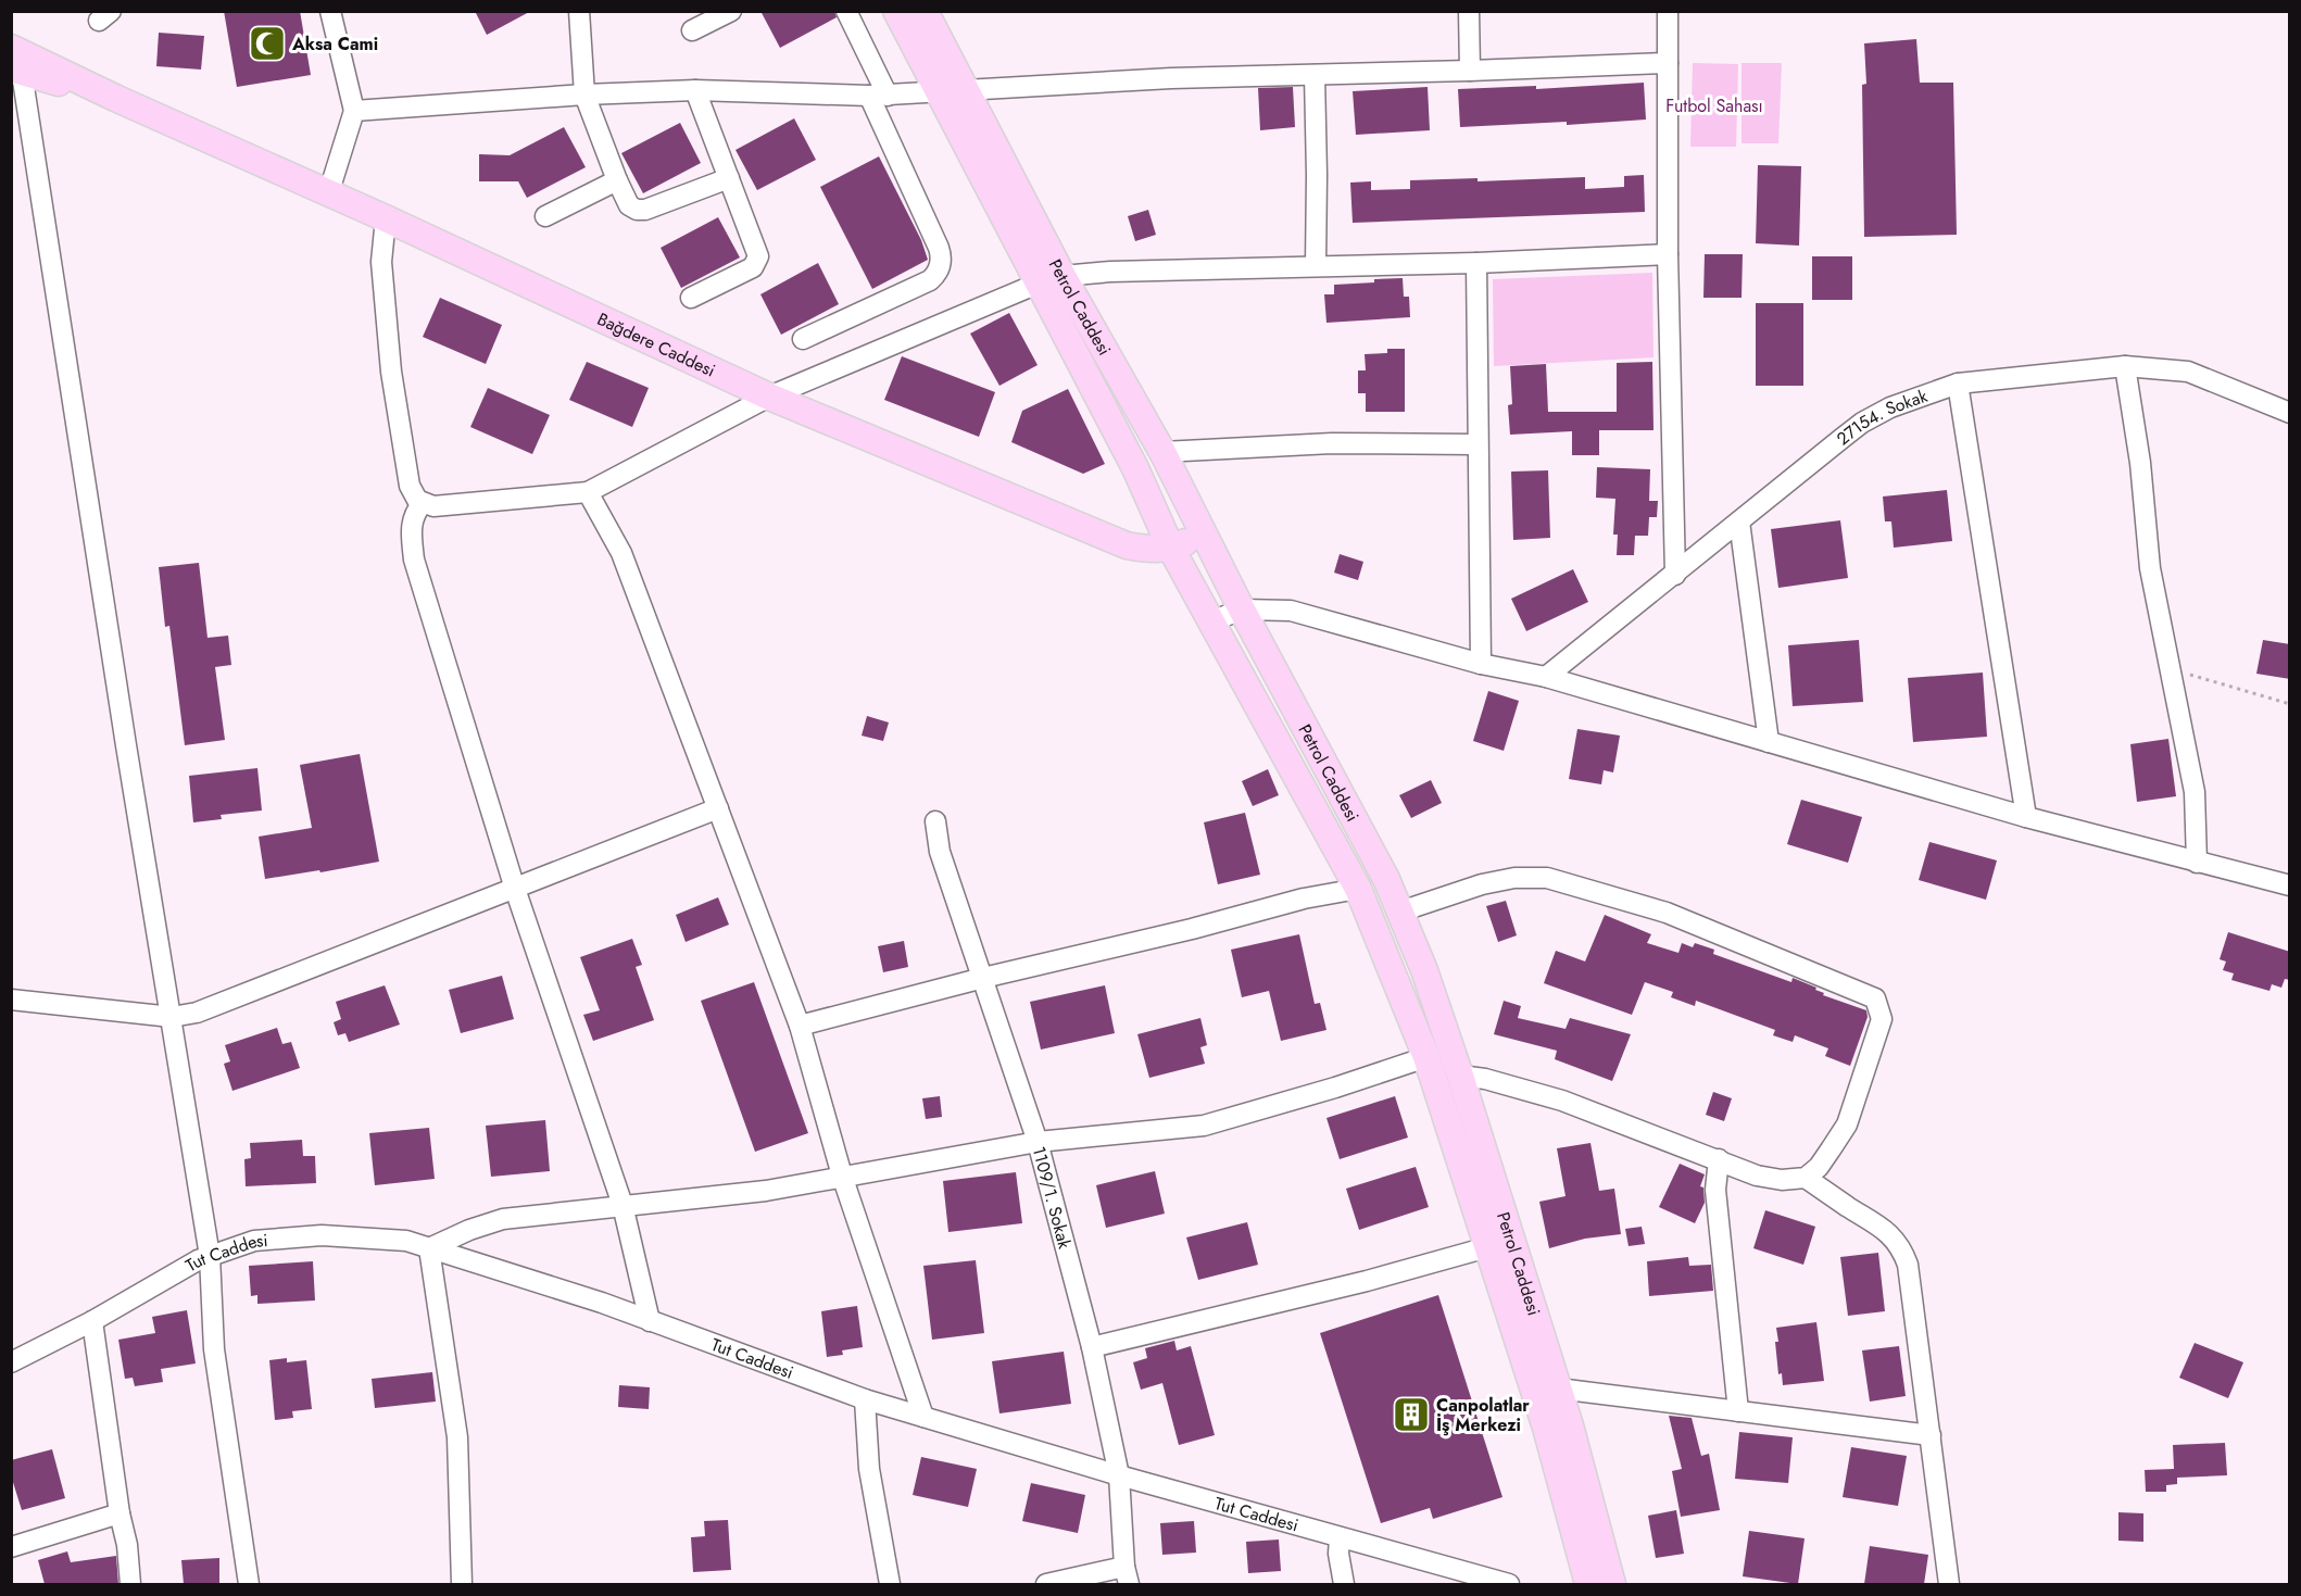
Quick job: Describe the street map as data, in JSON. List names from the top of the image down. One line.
{"streets":{"main road":["Petrol Caddesi","Bağdere Caddesi"],"street":["27154. Sokak","1109/1. Sokak","Tut Caddesi"]},"crossings":[["Petrol Caddesi","Bağdere Caddesi"],["1109/1. Sokak","Tut Caddesi"]],"parks":["Futbol Sahası"],"places":{"mosque":["Aksa Cami"],"building":["Canpolatlar İş Merkezi"]}}
